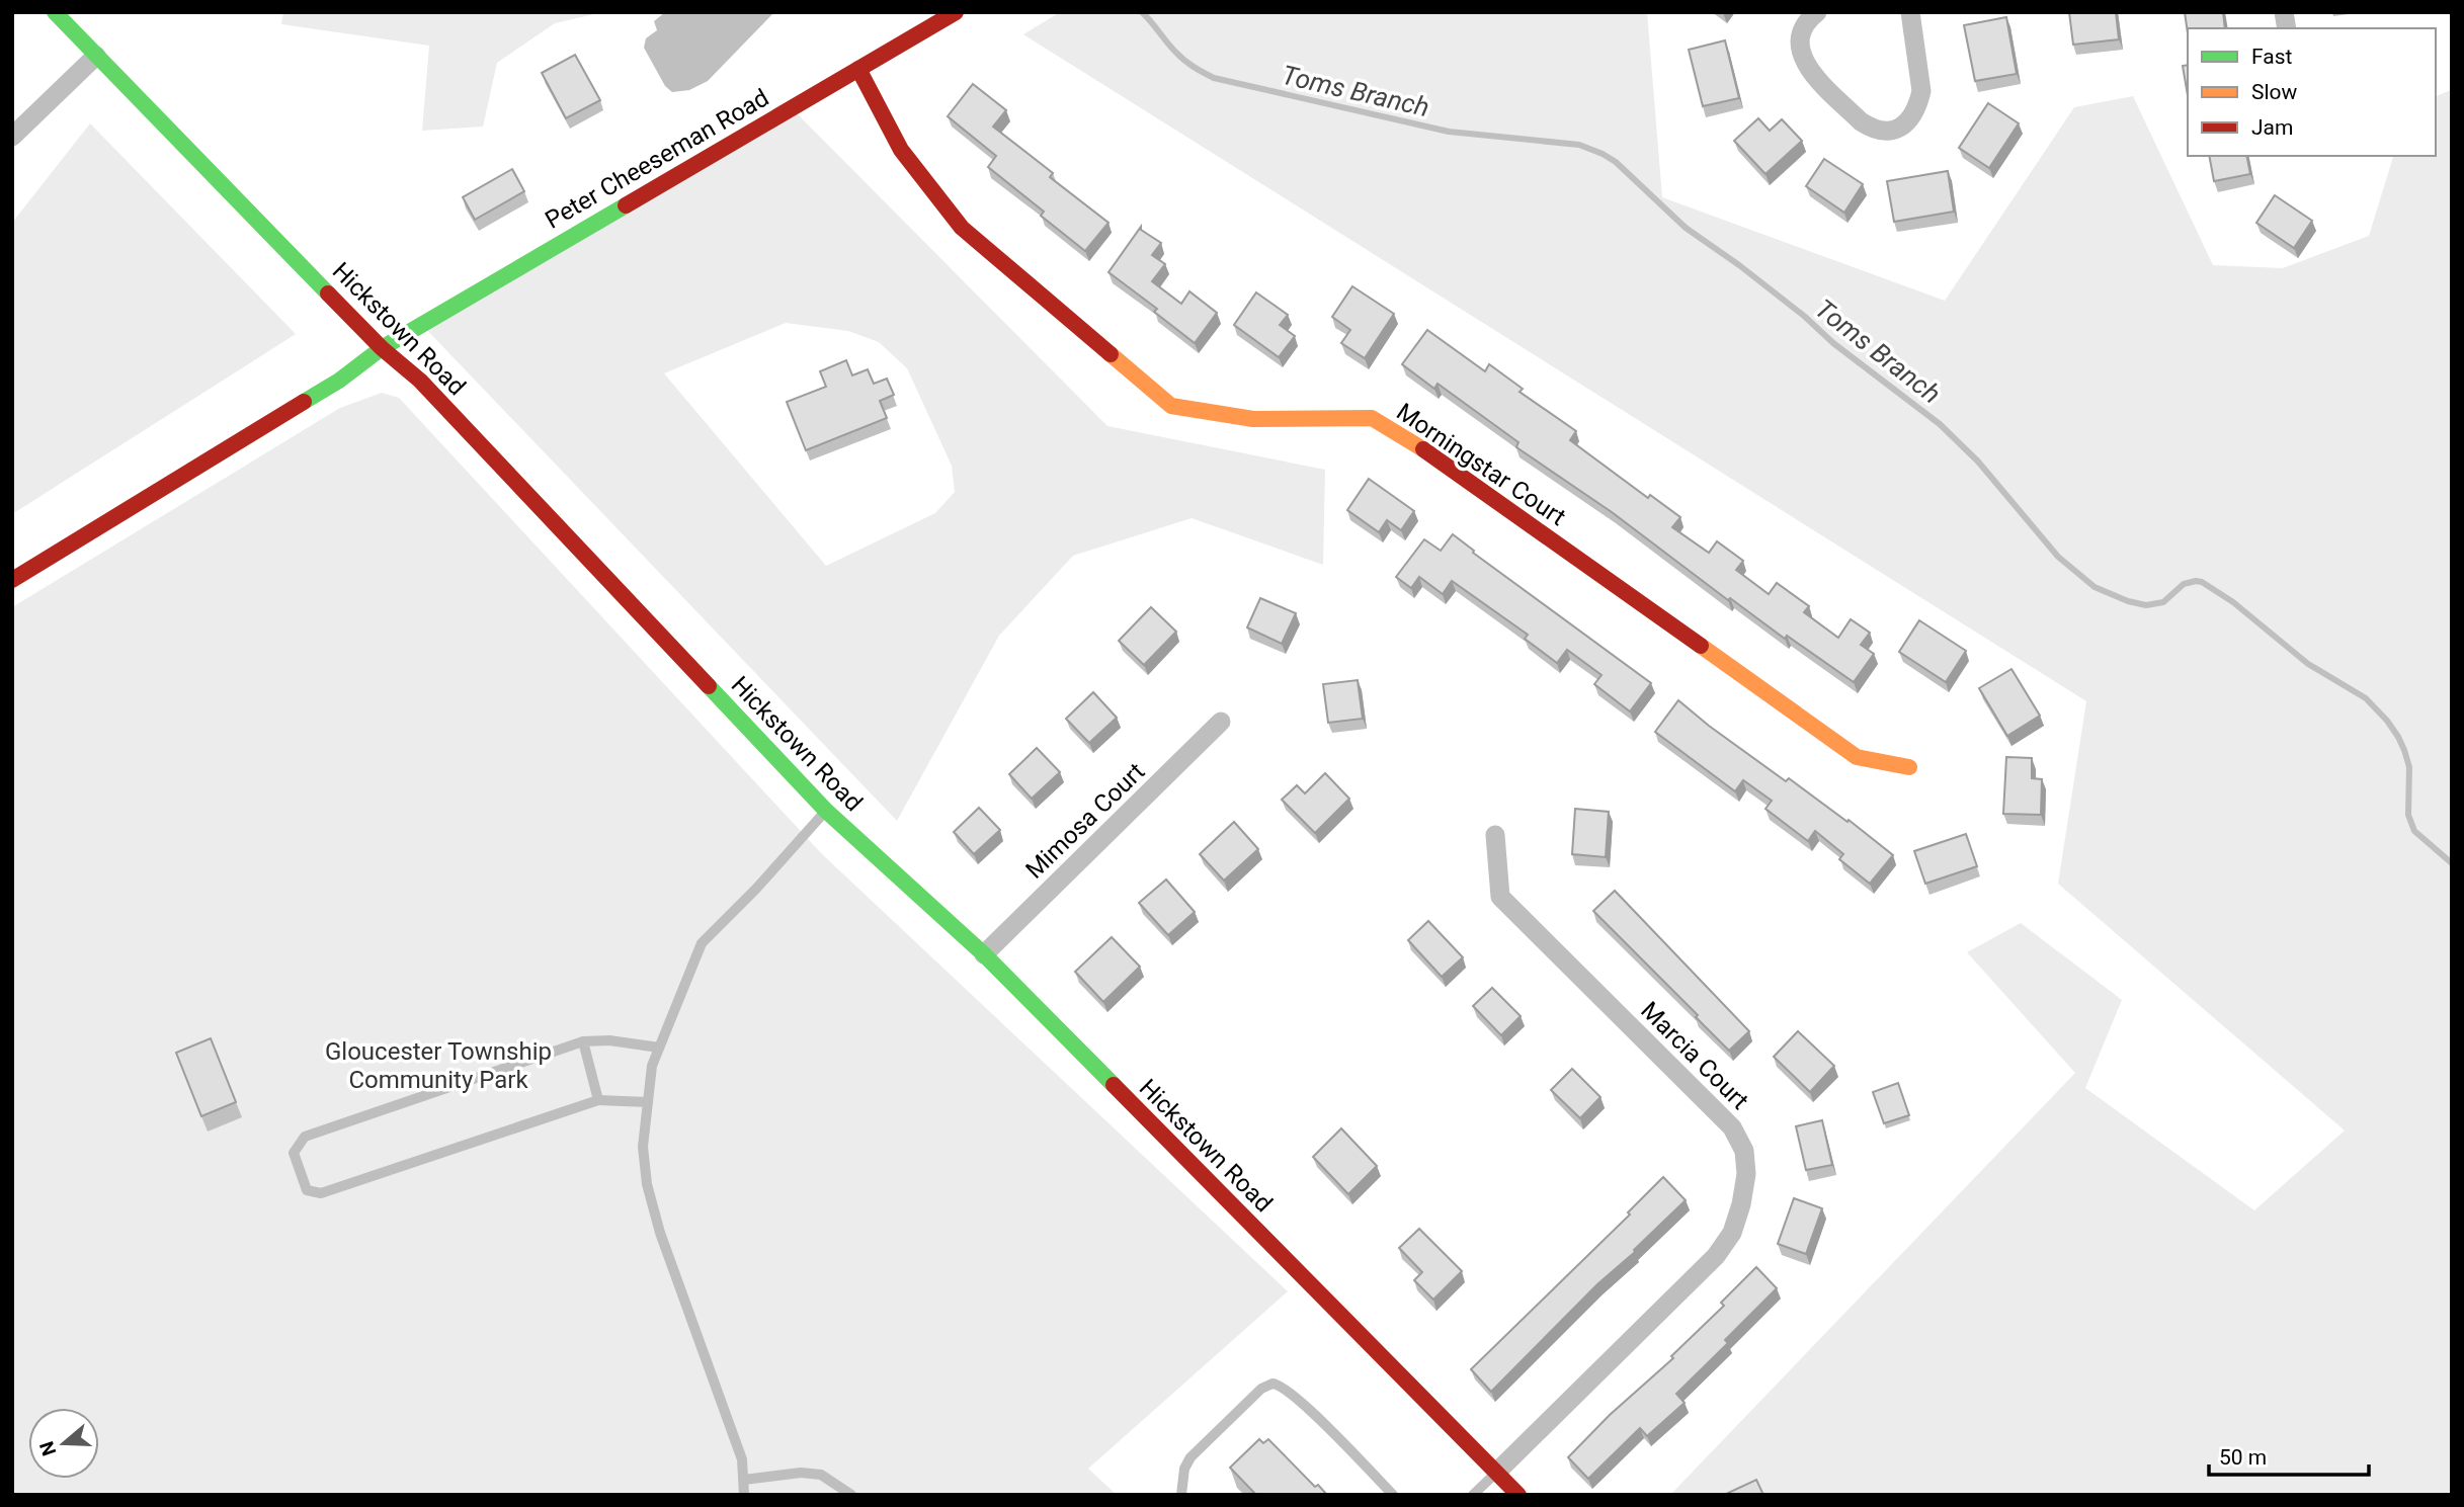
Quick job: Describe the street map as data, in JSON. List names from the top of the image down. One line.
{"streets":{"street":["Peter Cheeseman Road","Hickstown Road","Morningstar Court","Mimosa Court","Marcia Court"]},"crossings":[["Peter Cheeseman Road","Hickstown Road"],["Peter Cheeseman Road","Morningstar Court"],["Hickstown Road","Mimosa Court"],["Hickstown Road","Marcia Court"]],"water":["Toms Branch"],"parks":["Gloucester Township Community Park"],"legend":["Fast","Slow","Jam"],"scale_bar":"50 m","north":"left"}
